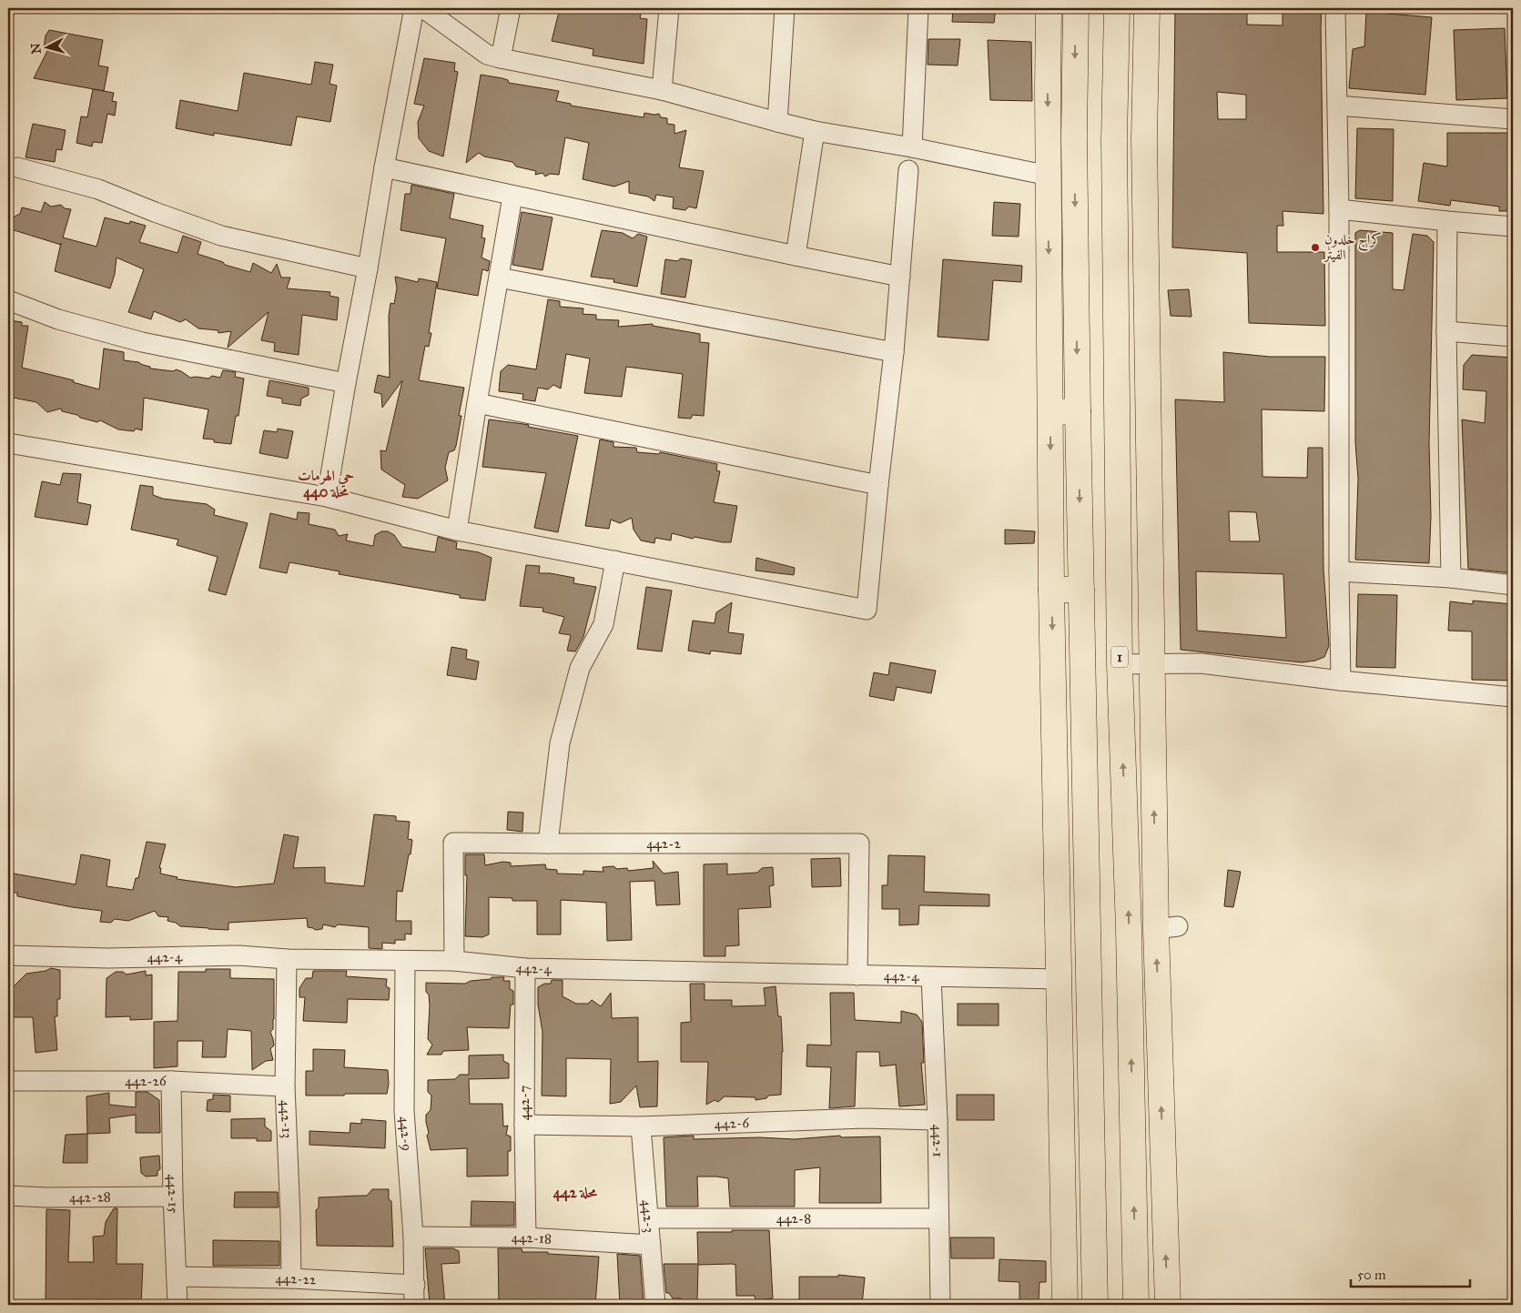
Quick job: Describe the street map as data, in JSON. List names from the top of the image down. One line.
{"streets":{"main road":["1"],"street":["442-2","442-4","442-26","442-7","442-13","442-6","442-9","442-1","442-15","442-28","442-3","442-8","442-18","442-22"]},"crossings":[["442-2","442-4"],["442-4","442-7"],["442-4","442-13"],["442-4","442-9"],["442-4","442-1"],["442-26","442-13"],["442-26","442-15"],["442-7","442-6"],["442-7","442-18"],["442-13","442-22"],["442-6","442-1"],["442-6","442-3"],["442-9","442-18"],["442-9","442-22"],["442-1","442-8"],["442-15","442-28"],["442-15","442-22"],["442-3","442-8"],["442-3","442-18"]],"districts":["حي الهرمات محلة 440","محلة 442"],"places":["كراج خلدون الفيتر"],"scale_bar":"50 m","north":"left"}
